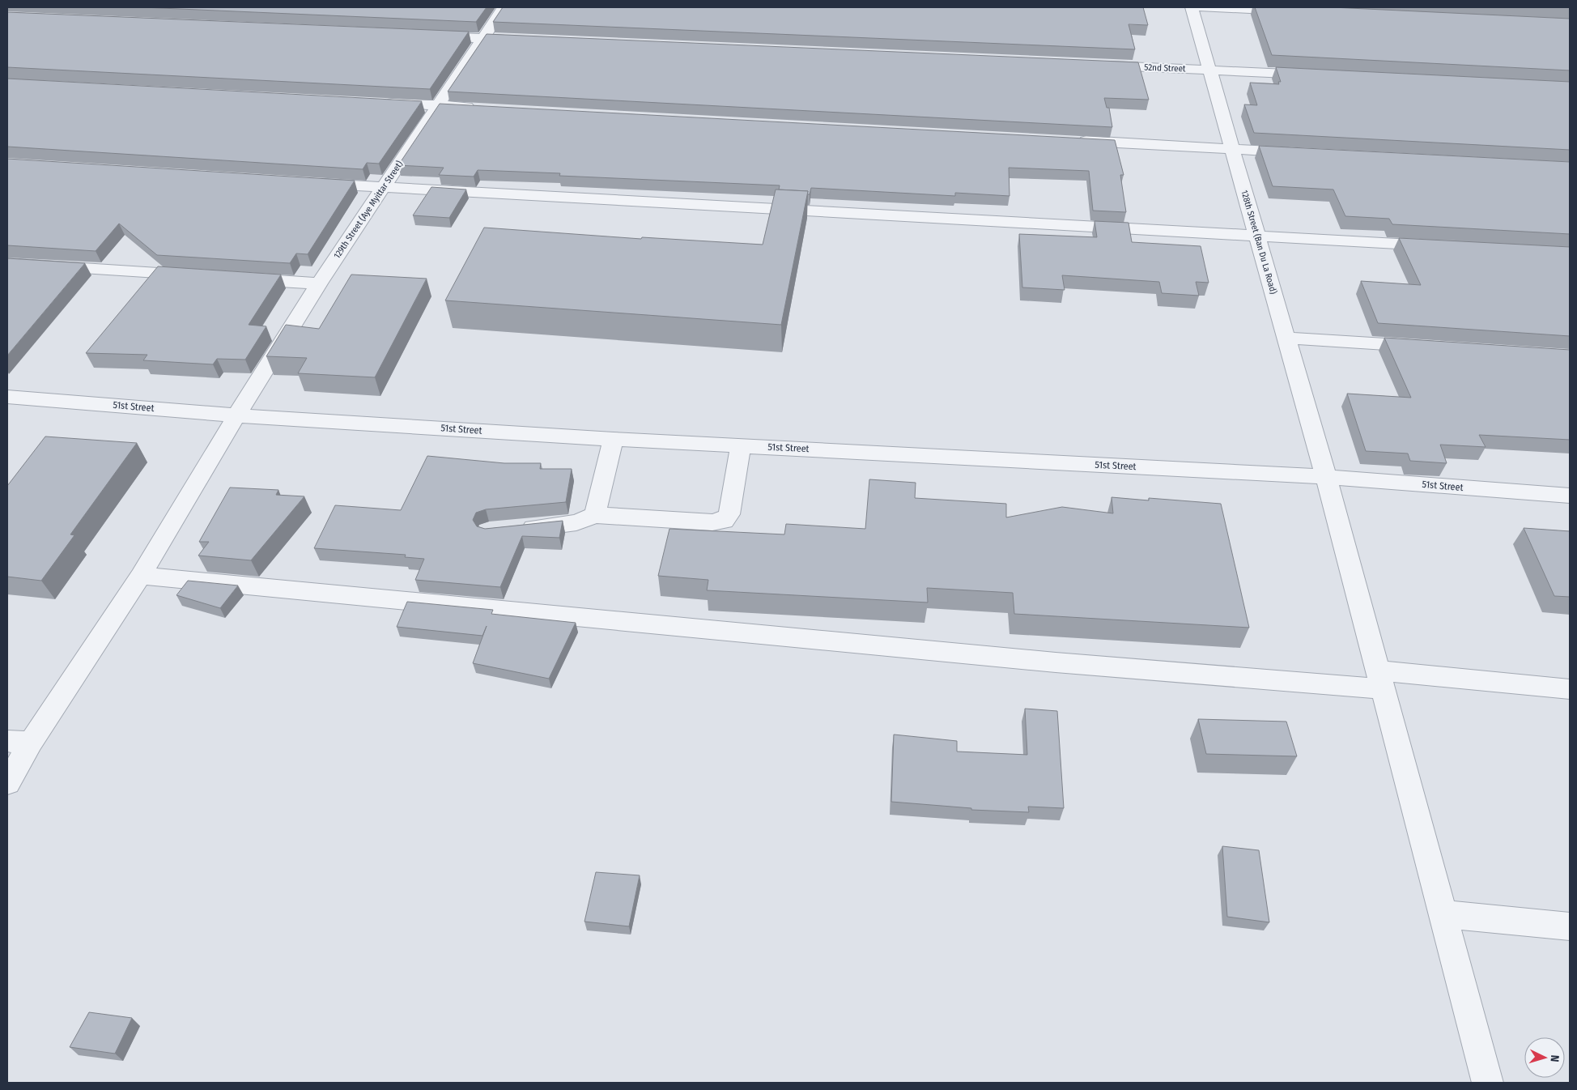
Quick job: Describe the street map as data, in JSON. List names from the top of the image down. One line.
{"streets":{"street":["52nd Street","129th Street (Aye Myittar Street)","128th Street (Ban Du La Road)","51st Street"]},"crossings":[["52nd Street","128th Street (Ban Du La Road)"],["129th Street (Aye Myittar Street)","51st Street"],["128th Street (Ban Du La Road)","51st Street"]],"north":"right"}
